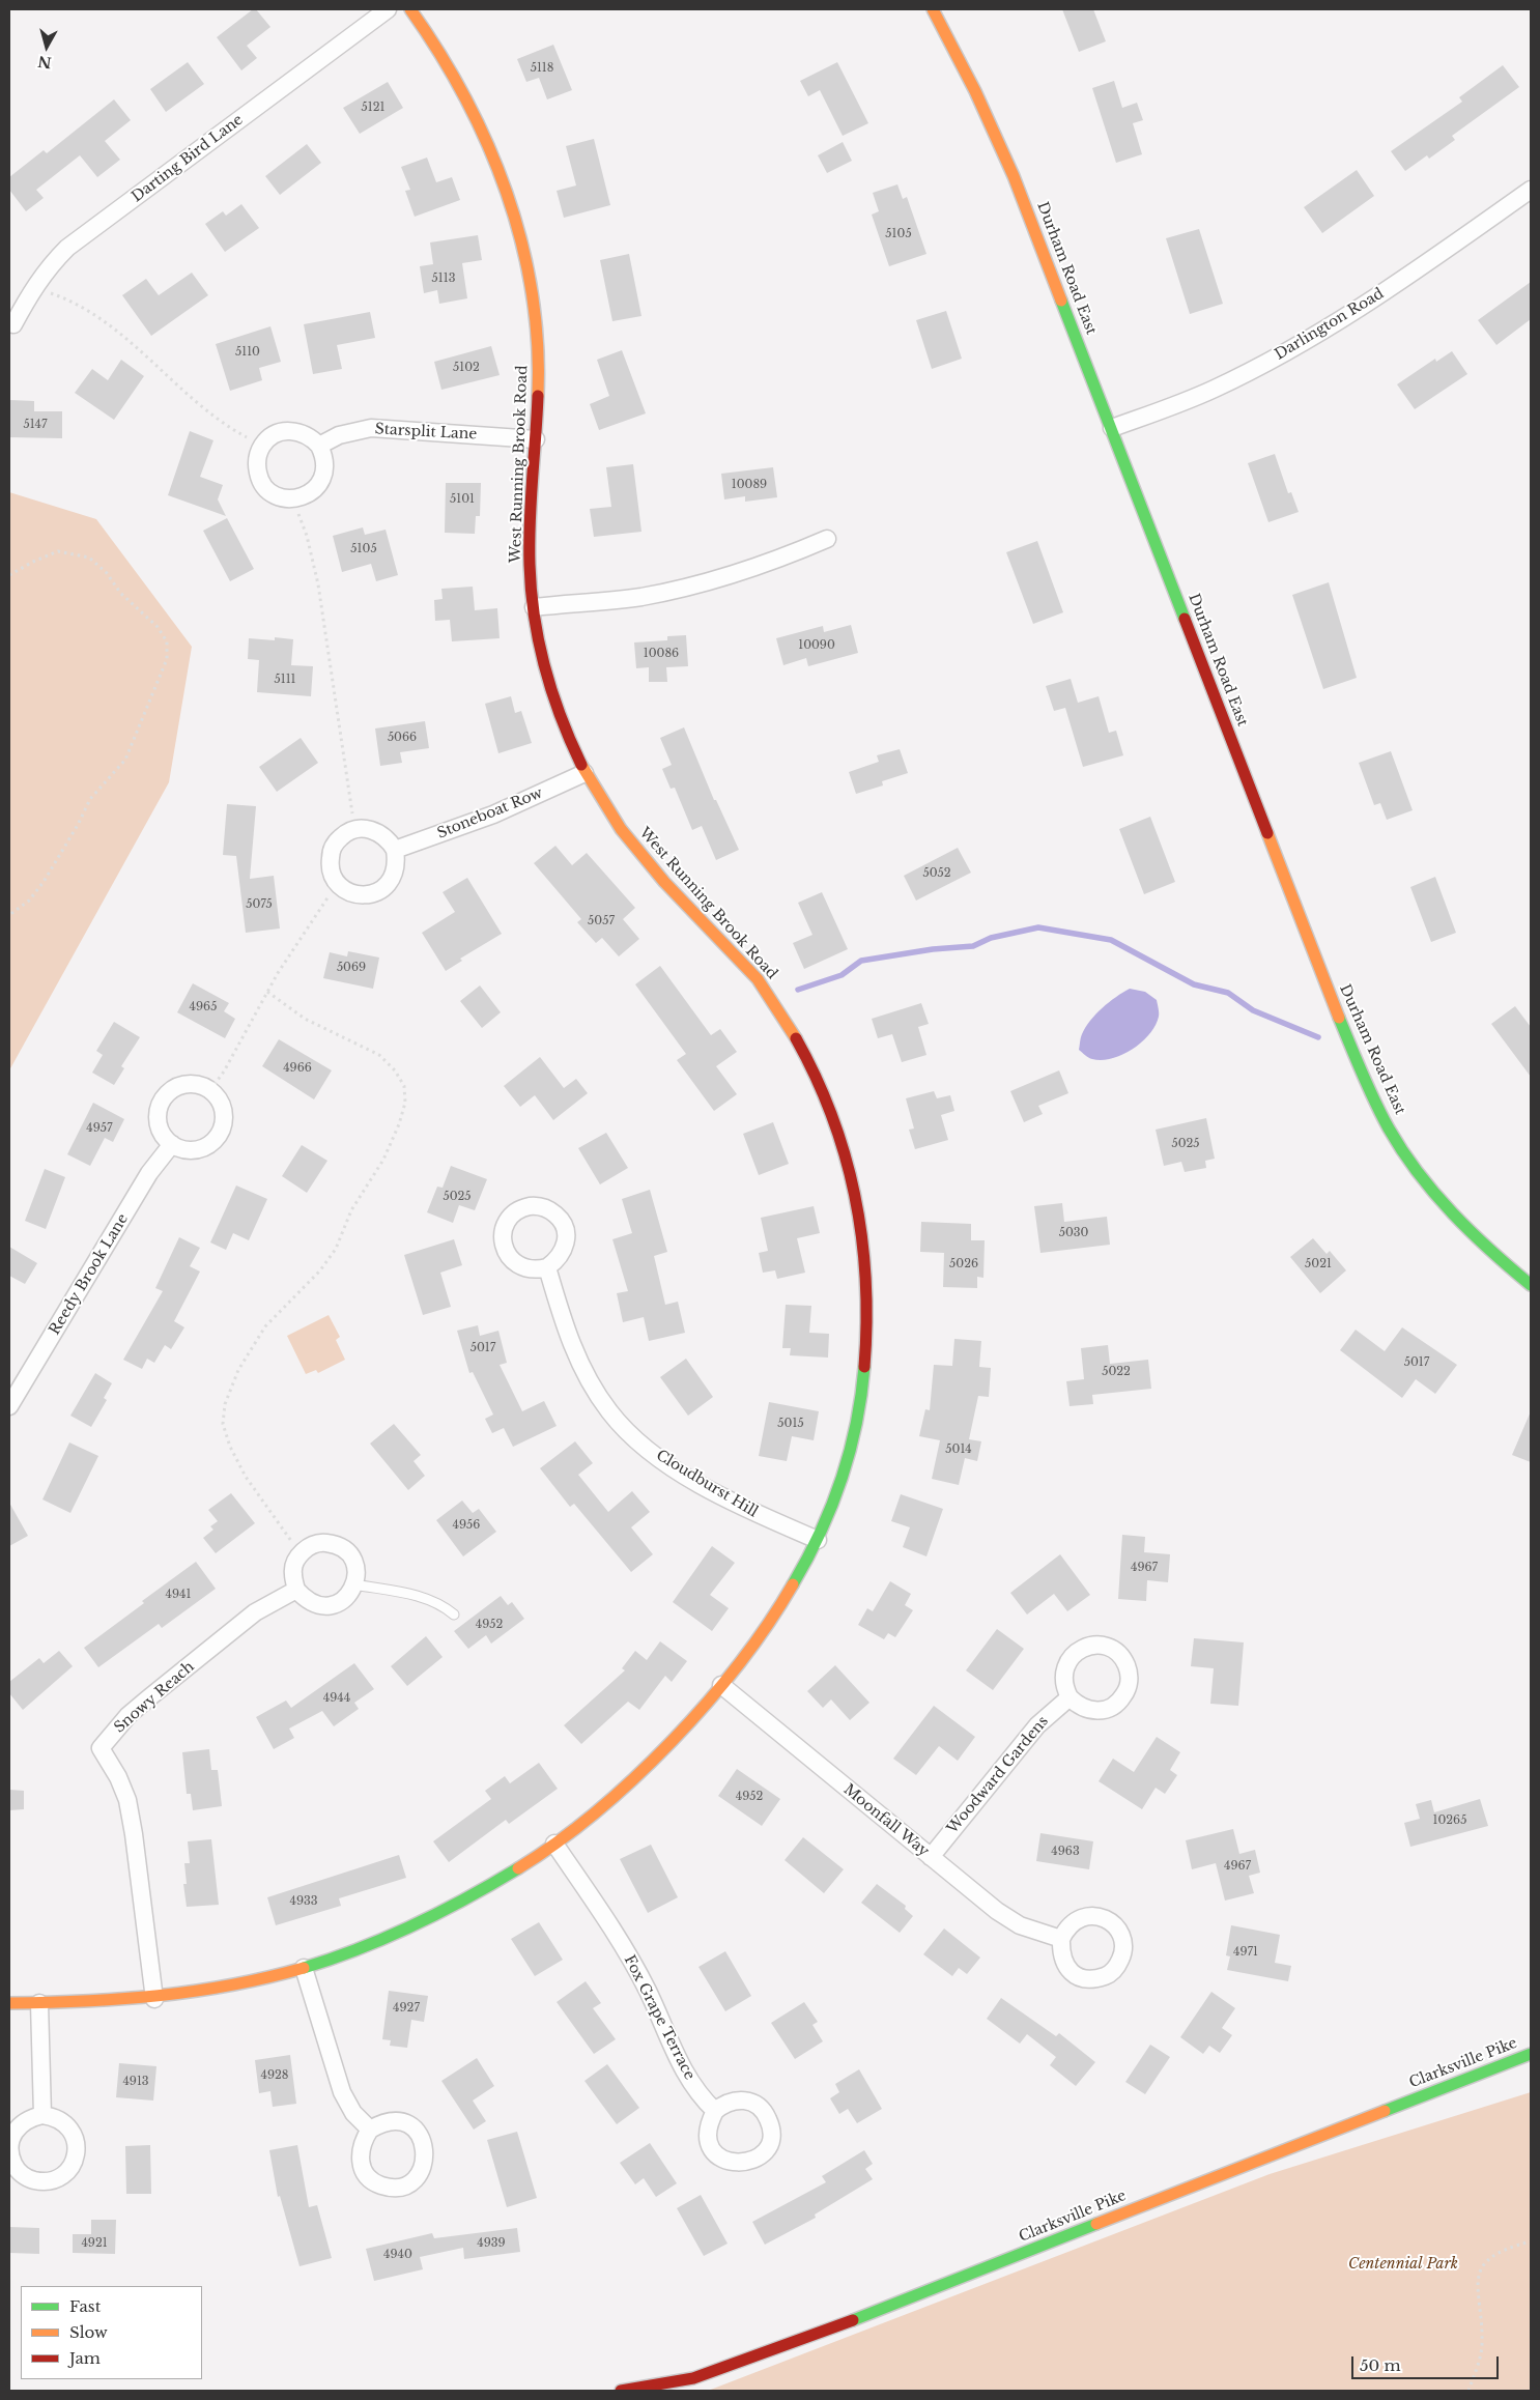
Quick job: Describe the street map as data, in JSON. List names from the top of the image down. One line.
{"streets":{"street":["Darting Bird Lane","Durham Road East","Darlington Road","Starsplit Lane","West Running Brook Road","Stoneboat Row","Reedy Brook Lane","Cloudburst Hill","Snowy Reach","Woodward Gardens","Moonfall Way","Fox Grape Terrace","Clarksville Pike"]},"crossings":[["Durham Road East","Darlington Road"],["Starsplit Lane","West Running Brook Road"],["West Running Brook Road","Stoneboat Row"],["West Running Brook Road","Cloudburst Hill"],["West Running Brook Road","Snowy Reach"],["West Running Brook Road","Moonfall Way"],["West Running Brook Road","Fox Grape Terrace"],["Woodward Gardens","Moonfall Way"]],"parks":["Centennial Park"],"house_numbers":["5118","5121","5105","5113","5110","5102","5147","10089","5101","5105","10090","10086","5111","5066","5052","5075","5057","5069","4965","4966","4957","5025","5025","5030","5026","5021","5017","5017","5022","5015","5014","4956","4967","4941","4952","4944","4952","10265","4963","4967","4933","4971","4927","4928","4913","4921","4939","4940"],"legend":["Fast","Slow","Jam"],"scale_bar":"50 m","north":"bottom"}
